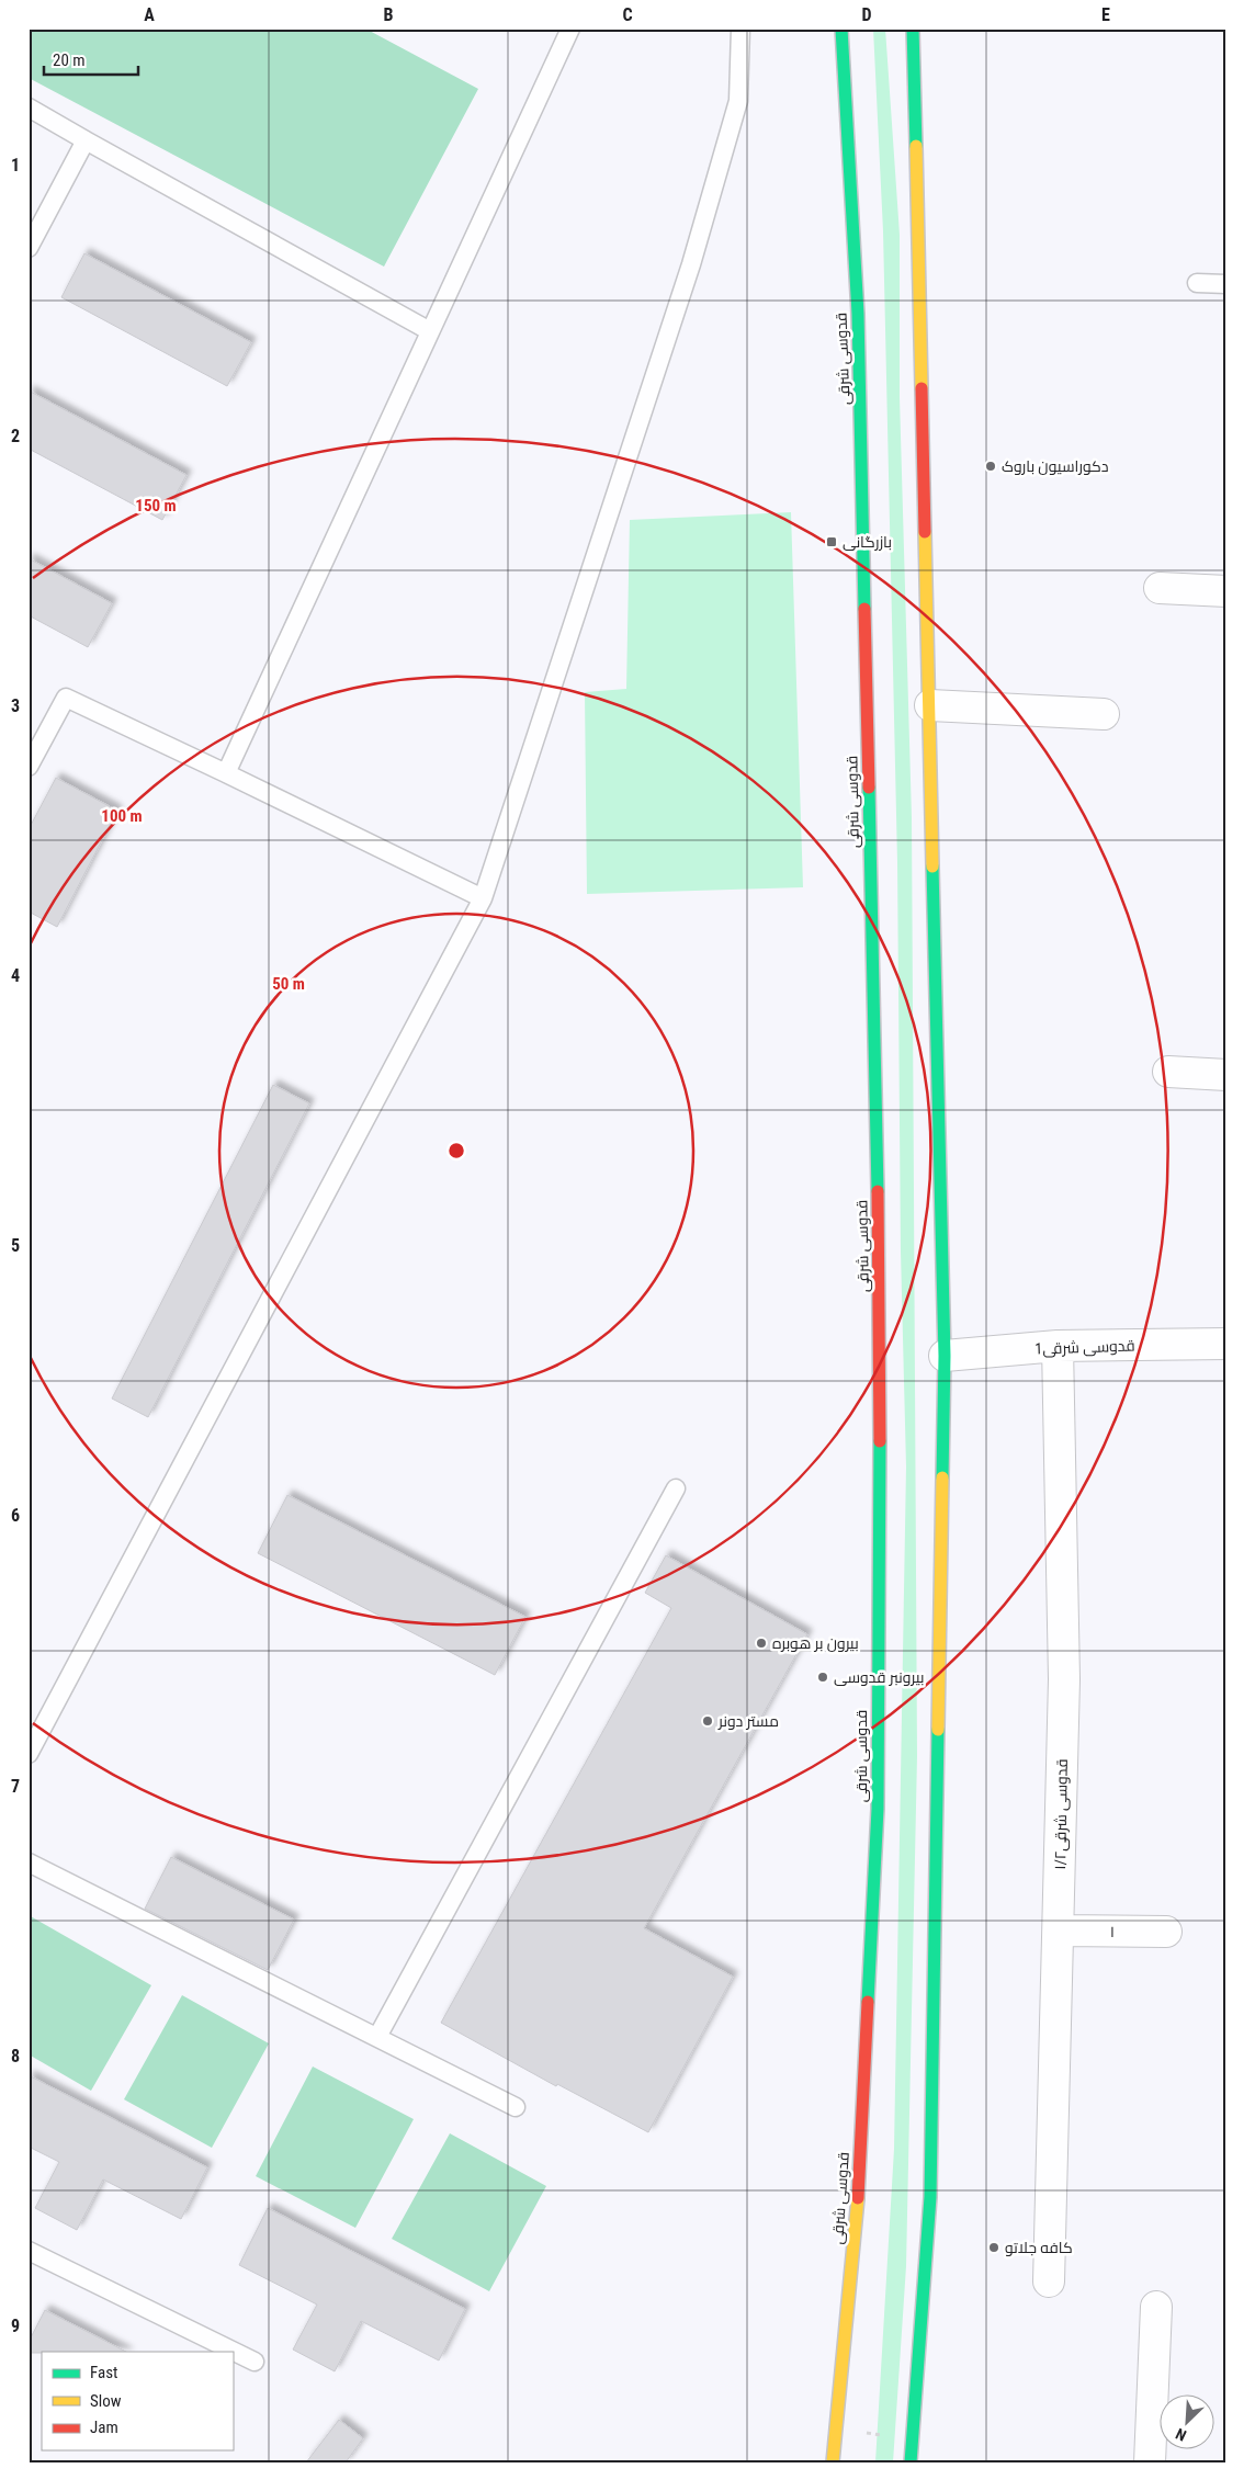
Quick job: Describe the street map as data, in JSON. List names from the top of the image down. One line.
{"streets":{"main road":["قدوسی شرقی"],"street":["1قدوسی شرقی","قدوسی شرقی۱/۲","۱"]},"crossings":[["1قدوسی شرقی","قدوسی شرقی۱/۲"],["قدوسی شرقی۱/۲","۱"]],"places":{"other":["دکوراسیون باروک","بیرون بر هوبره","بیرونبر قدوسی","مستر دونر","کافه جلاتو"],"transit":["بازرگانی"]},"legend":["Fast","Slow","Jam"],"scale_bar":"20 m","north":"bottom left","grid":{"columns":["A","B","C","D","E"],"rows":["1","2","3","4","5","6","7","8","9"]},"rings":["150 m","100 m","50 m"]}
